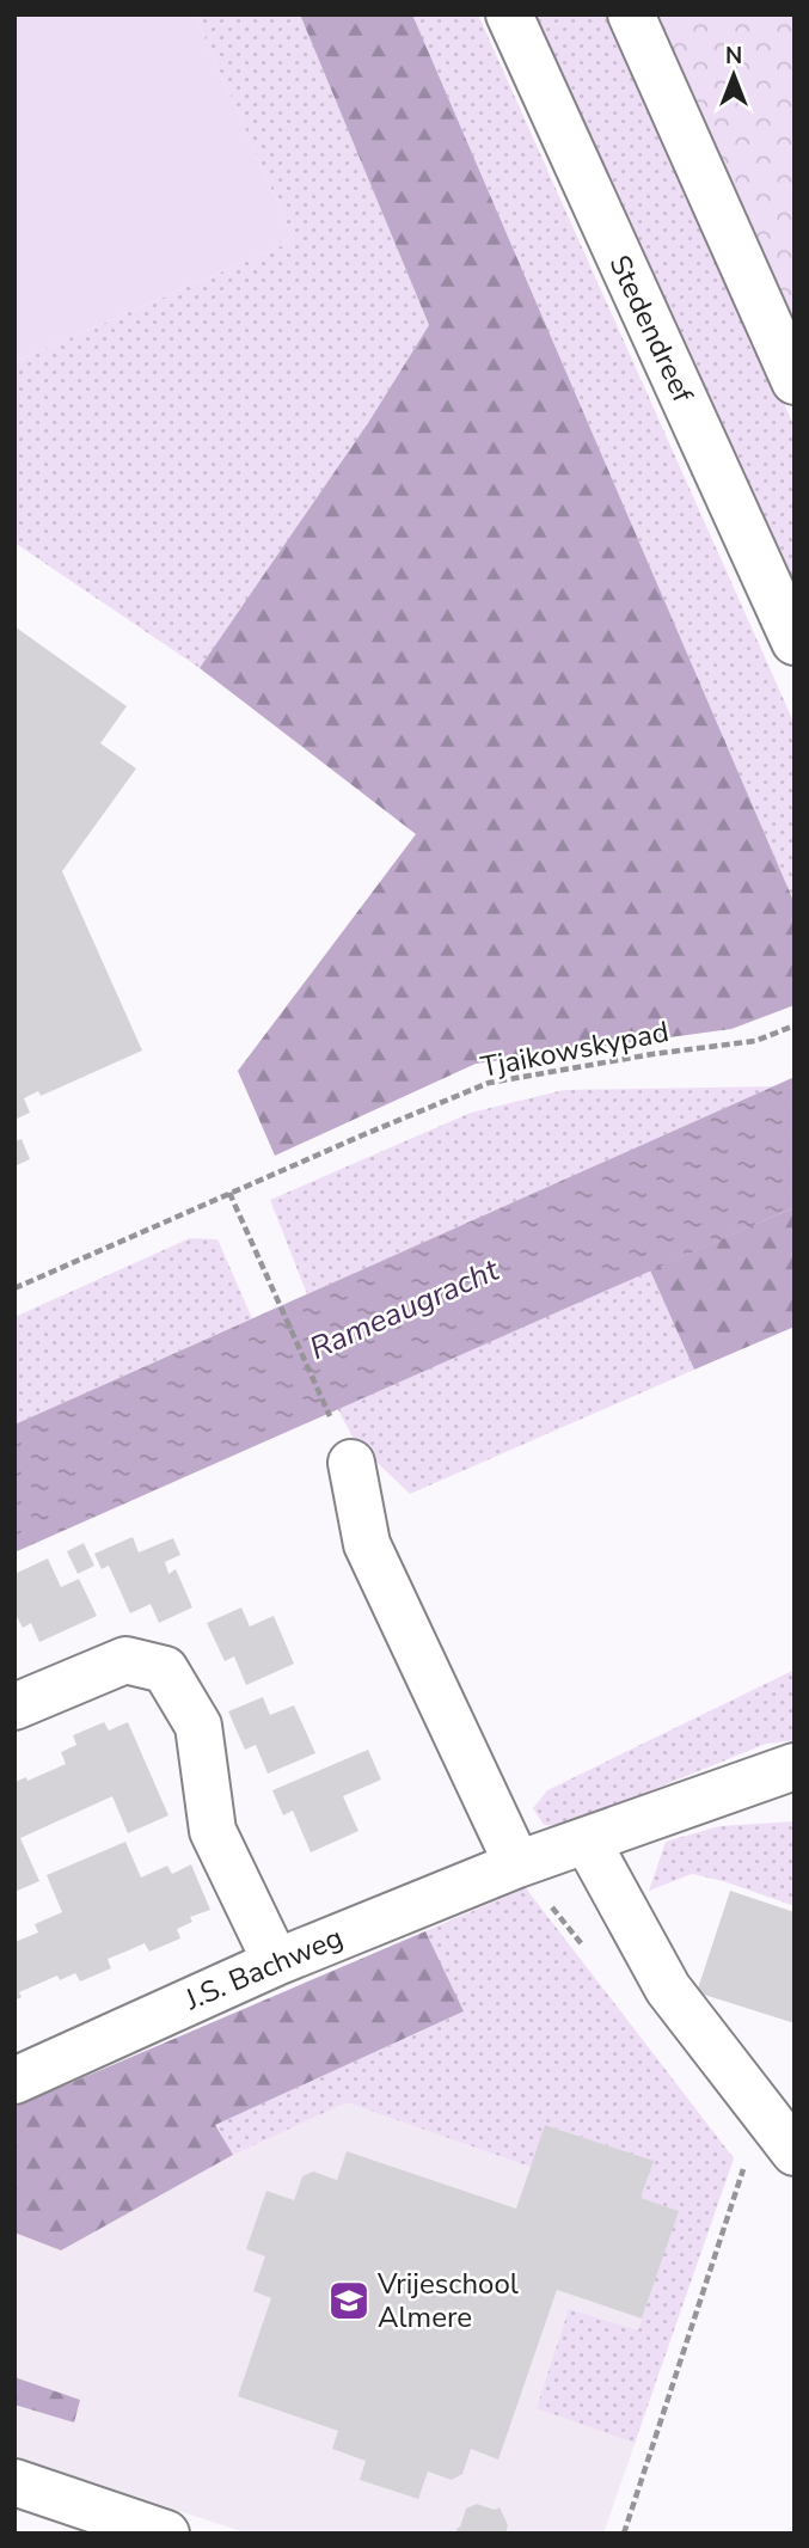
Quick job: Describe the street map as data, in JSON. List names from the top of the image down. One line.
{"streets":{"street":["Stedendreef","J.S. Bachweg"],"path":["Tjaikowskypad"]},"water":["Rameaugracht"],"places":{"school or university":["Vrijeschool Almere"]},"north":"top"}
